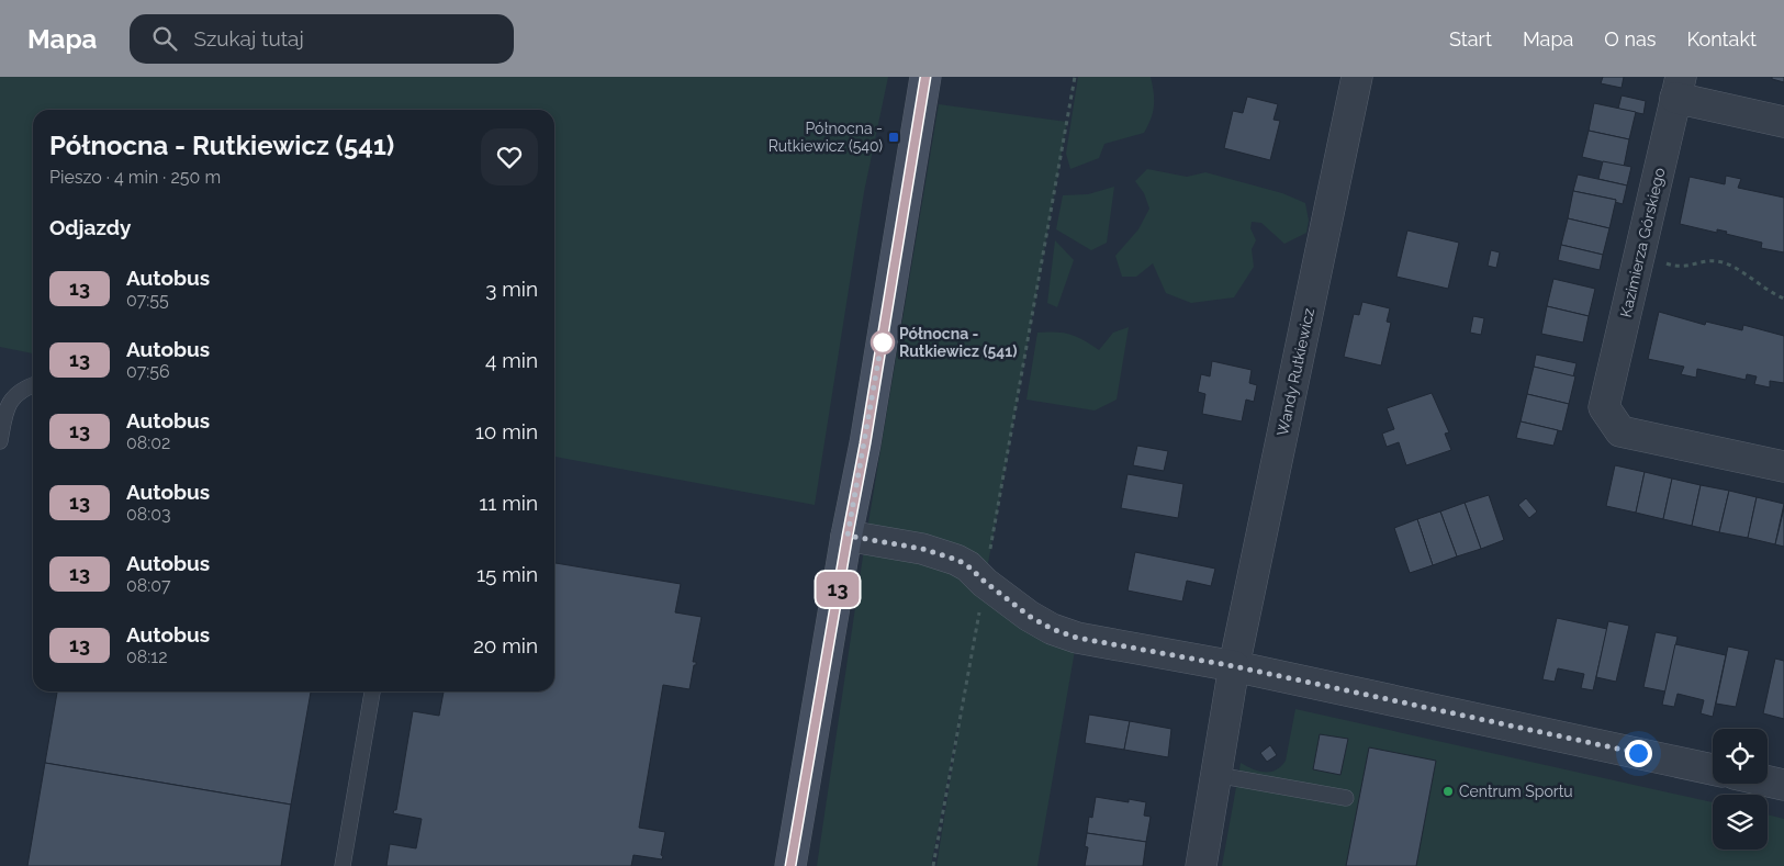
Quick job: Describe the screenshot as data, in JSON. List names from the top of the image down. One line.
{"streets":{"street":["Kazimierza Górskiego","Wandy Rutkiewicz"]},"places":{"transit":["Północna - Rutkiewicz (540)"],"other":["Północna - Rutkiewicz (541)","Centrum Sportu"]},"lines":["bus line 13"],"page":{"header":"Mapa","search":"Szukaj tutaj","nav":["Start","Mapa","O nas","Kontakt"],"on_map":"13","heading":[["Północna - Rutkiewicz (541)","Pieszo · 4 min · 250 m"],"Odjazdy"],"list":[{"mark":"13","name":"Autobus","note":"07:55","value":"3 min"},{"mark":"13","name":"Autobus","note":"07:56","value":"4 min"},{"mark":"13","name":"Autobus","note":"08:02","value":"10 min"},{"mark":"13","name":"Autobus","note":"08:03","value":"11 min"},{"mark":"13","name":"Autobus","note":"08:07","value":"15 min"},{"mark":"13","name":"Autobus","note":"08:12","value":"20 min"}]}}
